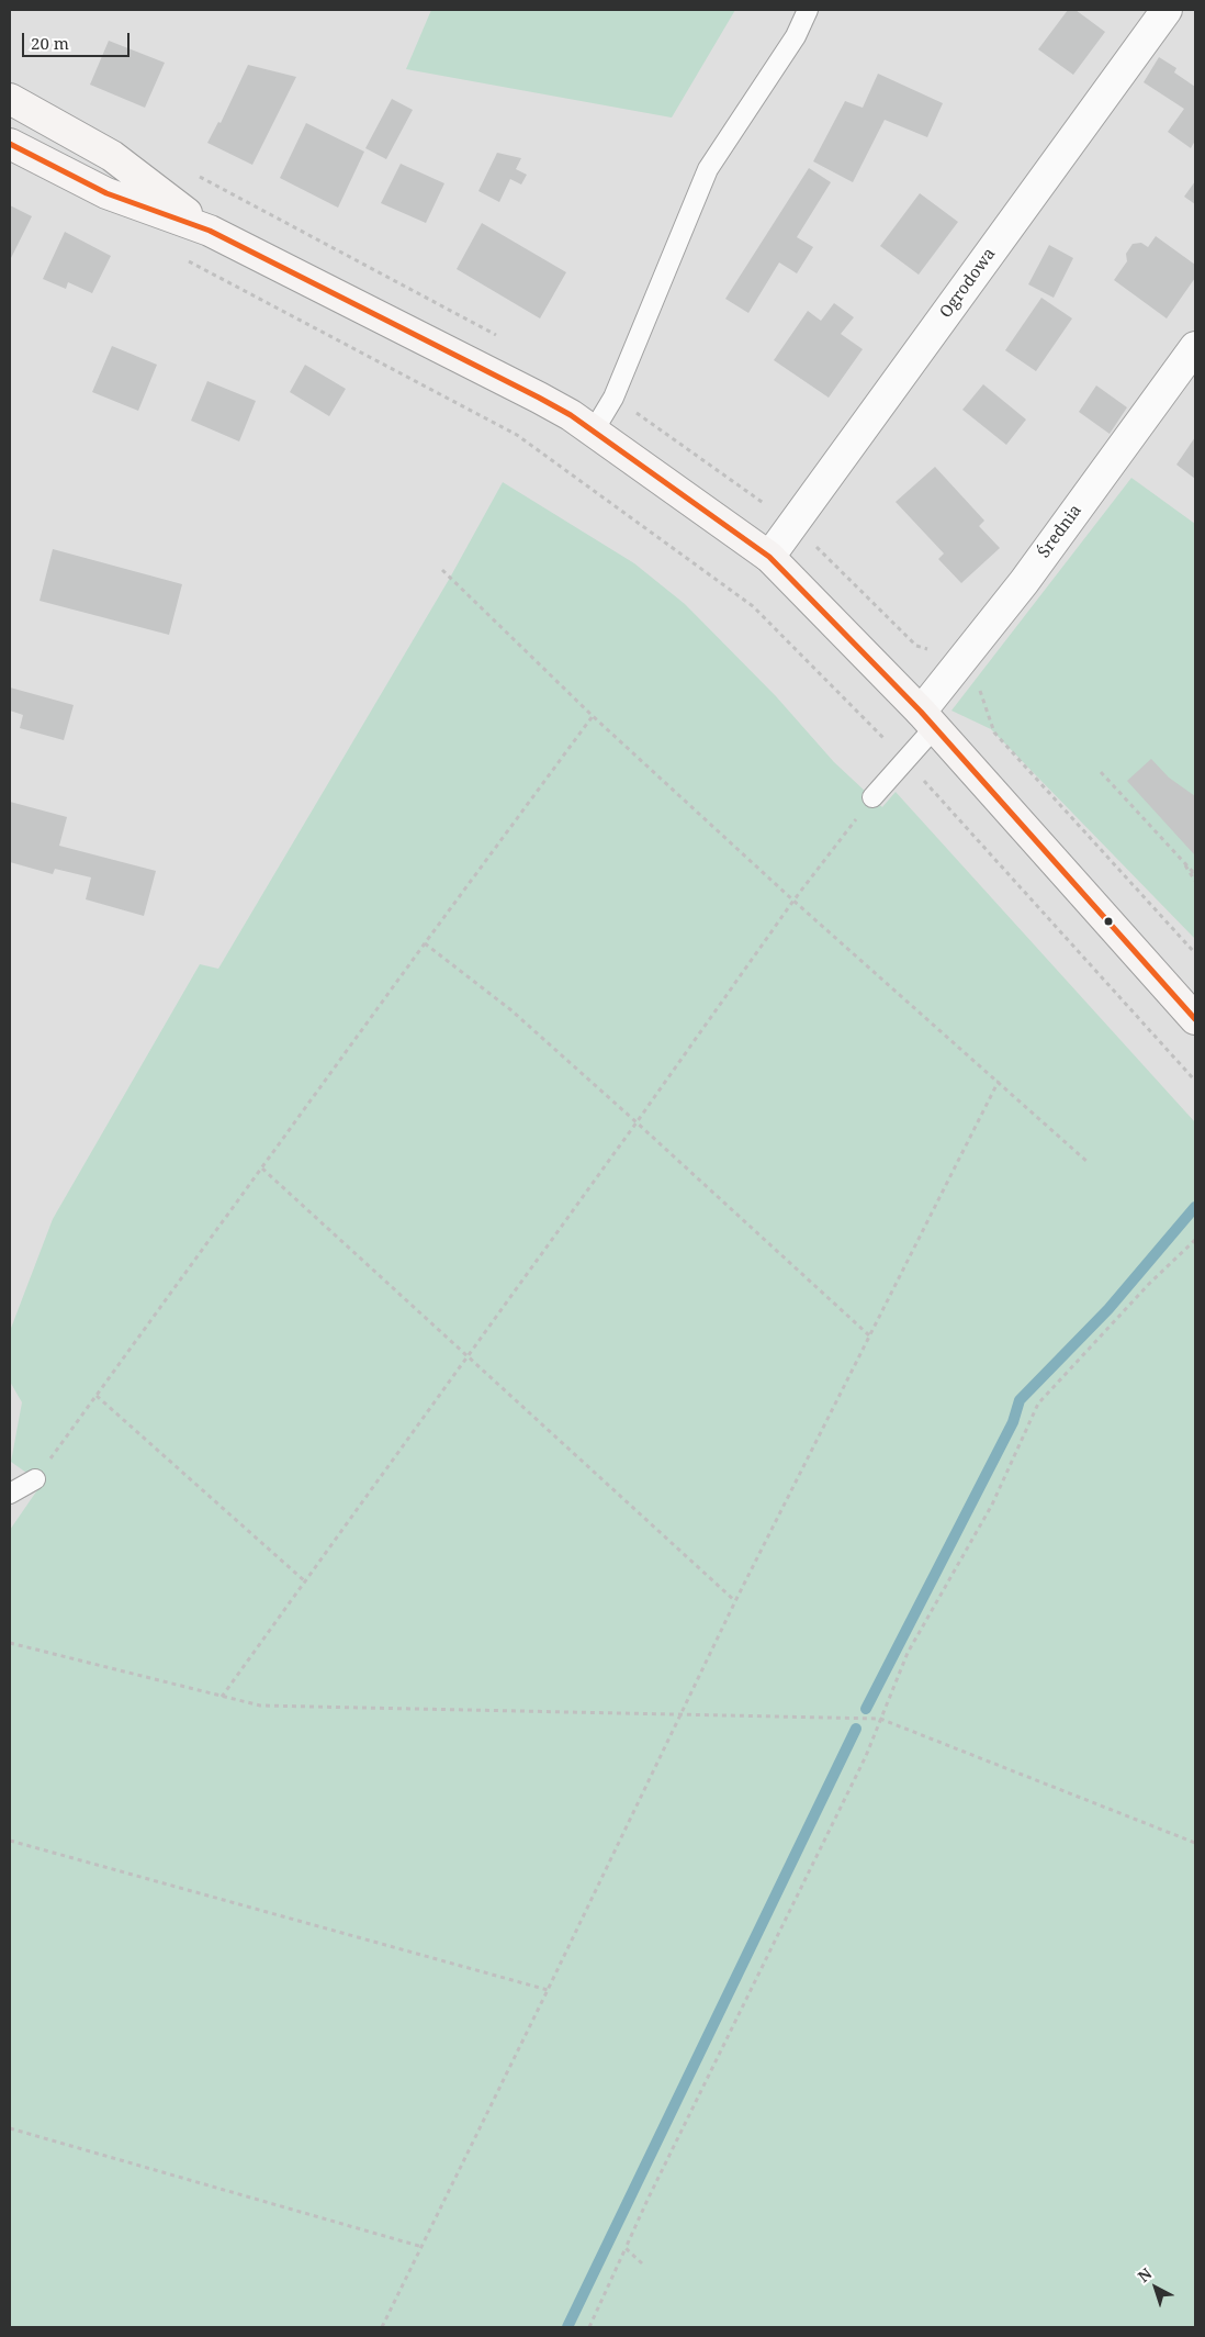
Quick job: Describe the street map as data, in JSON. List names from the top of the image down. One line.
{"streets":{"street":["Ogrodowa","Średnia"]},"scale_bar":"20 m","north":"top left"}
